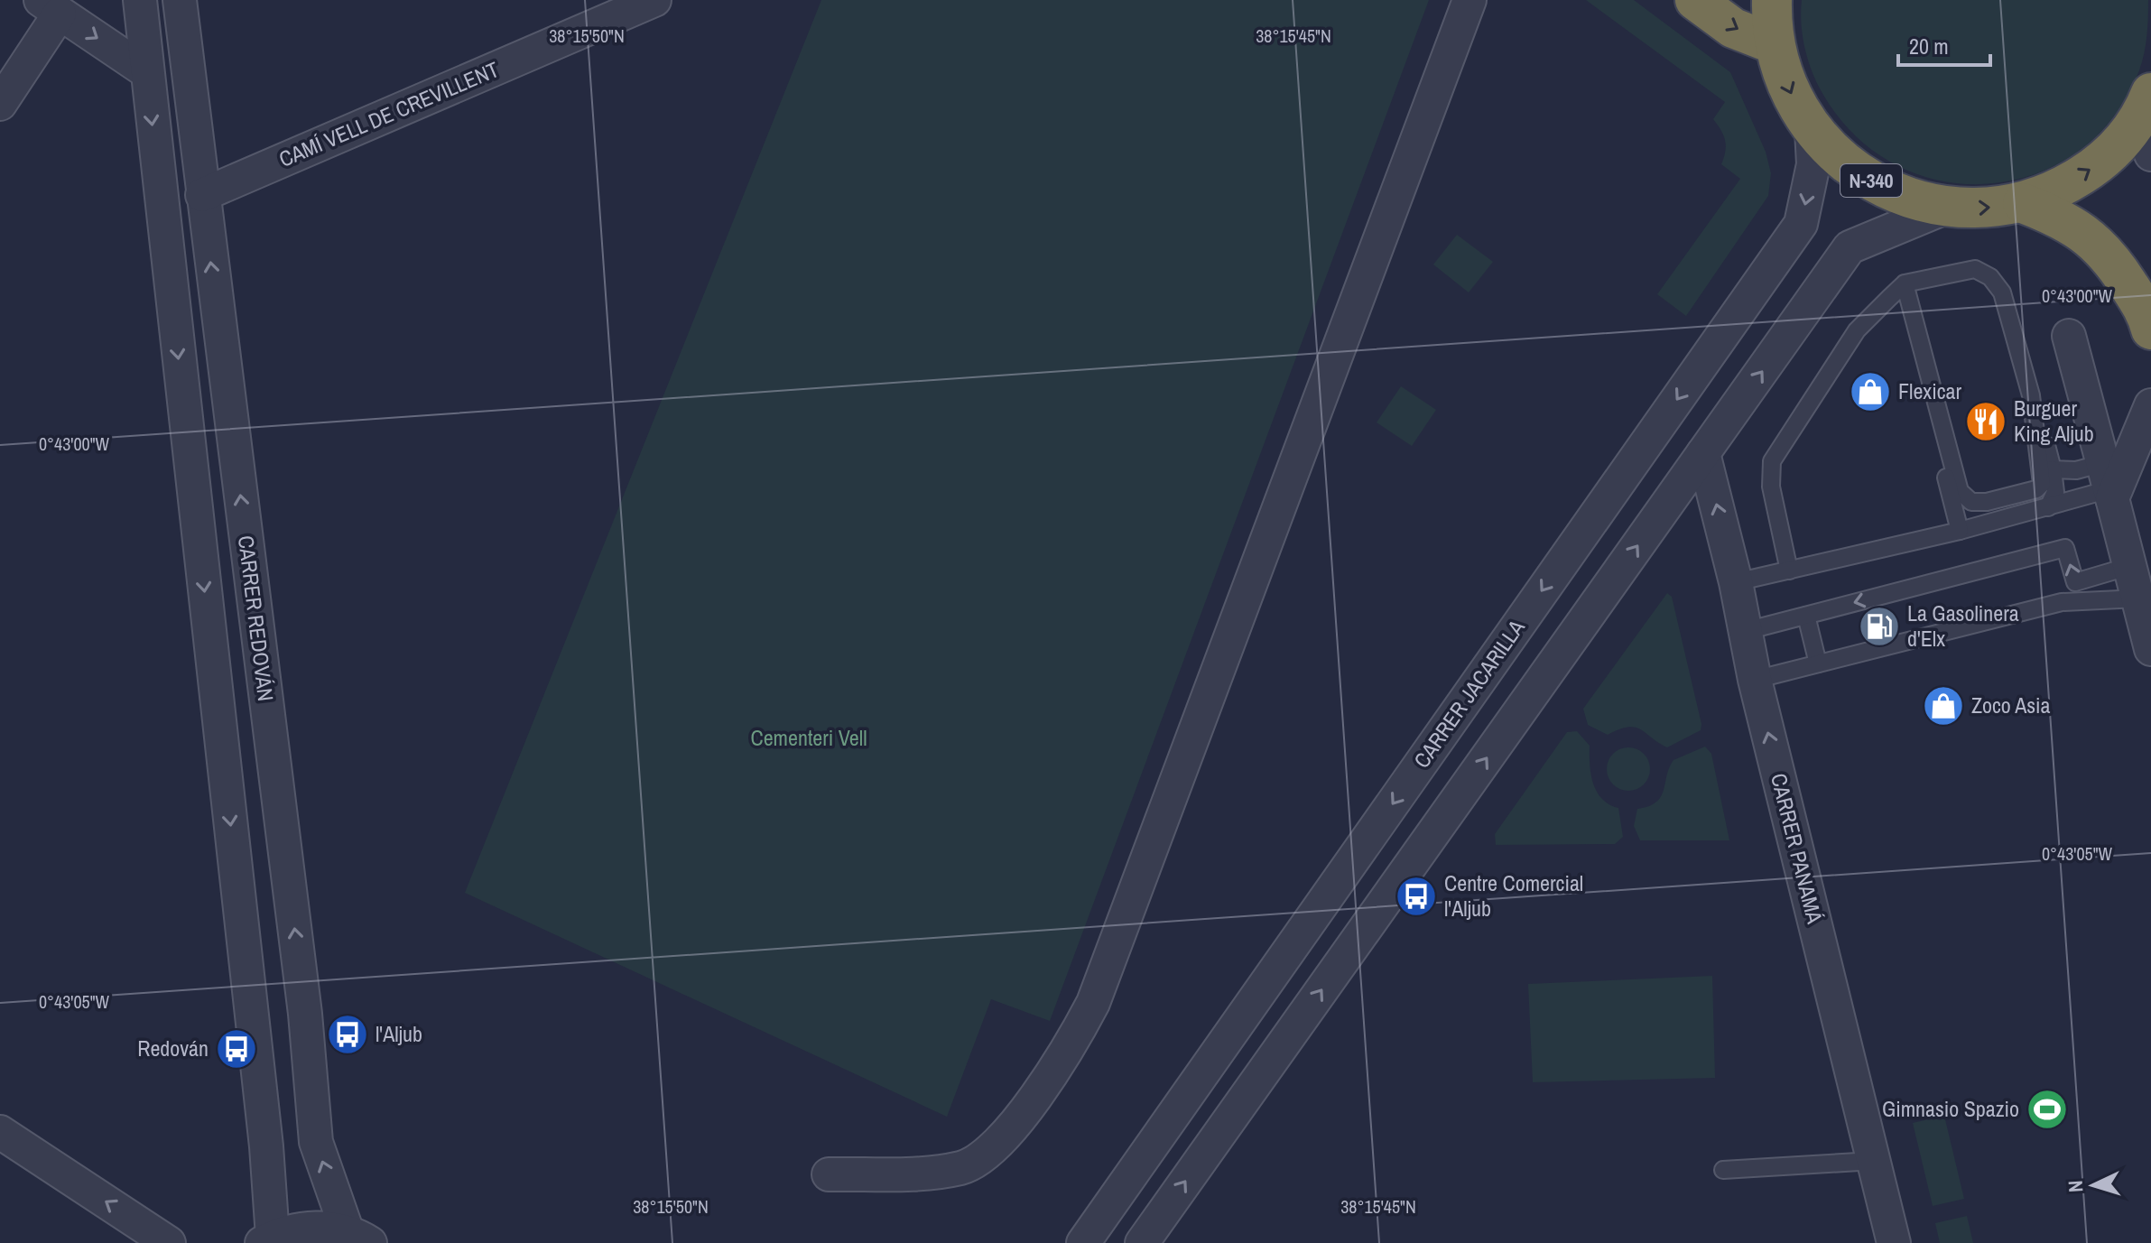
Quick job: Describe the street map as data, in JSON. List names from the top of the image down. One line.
{"streets":{"highway":["N-340"],"street":["CAMÍ VELL DE CREVILLENT","CARRER REDOVÁN","CARRER JACARILLA","CARRER PANAMÁ"]},"crossings":[["CAMÍ VELL DE CREVILLENT","CARRER REDOVÁN"],["N-340","CARRER JACARILLA"]],"one_way":["CARRER PANAMÁ"],"parks":["Cementeri Vell"],"places":{"shop":["Flexicar","Zoco Asia"],"restaurant":["Burguer King Aljub"],"fuel station":["La Gasolinera d'Elx"],"bus stop":["Centre Comercial l'Aljub","l'Aljub","Redován"],"sports":["Gimnasio Spazio"]},"scale_bar":"20 m","north":"left","coordinates":["38°15'50\"N","38°15'45\"N","0°43'00\"W","0°43'05\"W"]}
